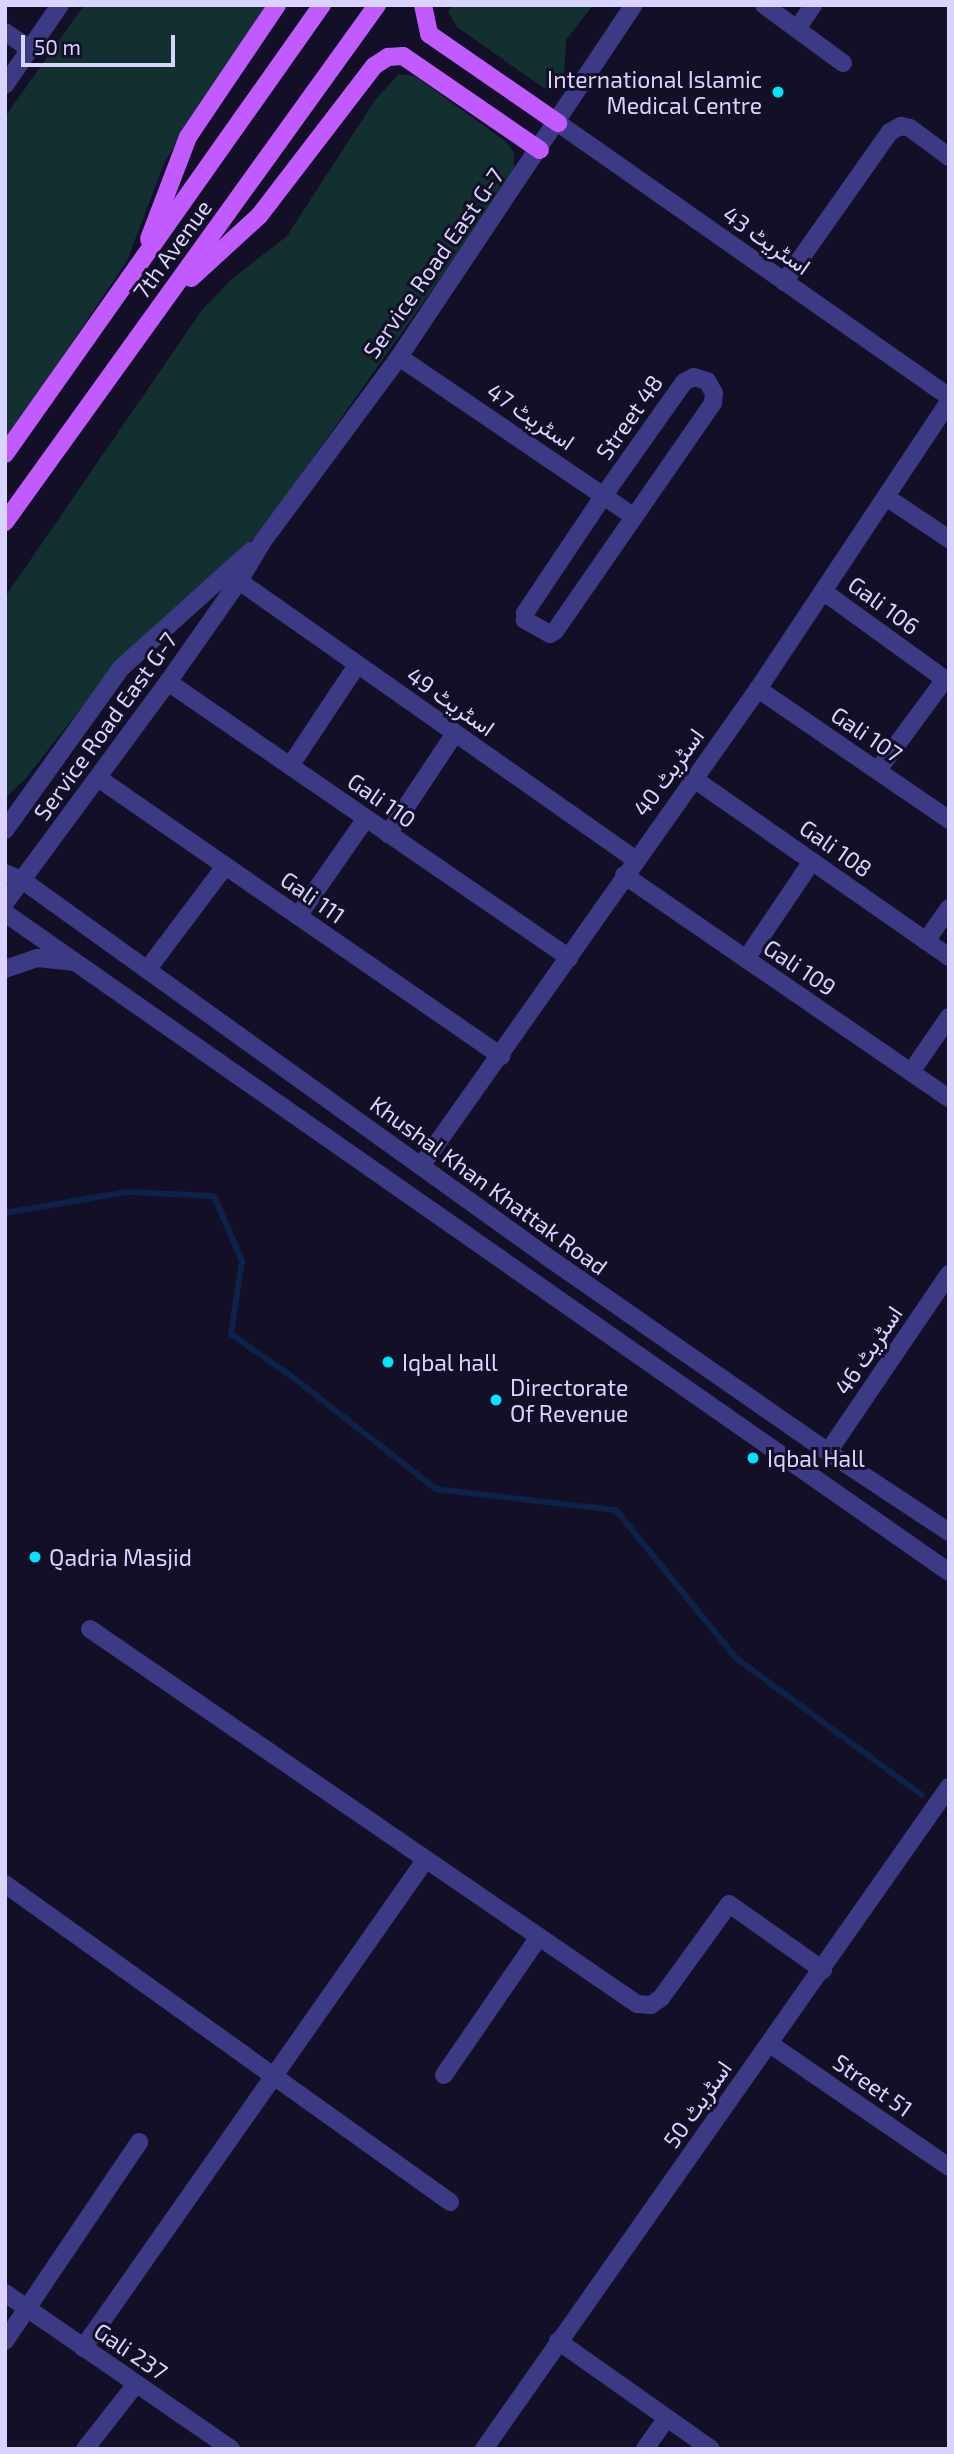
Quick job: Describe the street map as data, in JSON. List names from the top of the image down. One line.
{"streets":{"main road":["7th Avenue"],"street":["اسٹریٹ 43","Service Road East G-7","اسٹریٹ 47","Street 48","Gali 106","اسٹریٹ 49","Gali 107","اسٹریٹ 40","Gali 110","Gali 108","Gali 111","Gali 109","Khushal Khan Khattak Road","اسٹریٹ 46","Street 51","اسٹریٹ 50","Gali 237"]},"crossings":[["اسٹریٹ 43","Service Road East G-7"],["Service Road East G-7","اسٹریٹ 47"],["Service Road East G-7","اسٹریٹ 49"],["Service Road East G-7","Gali 110"],["Service Road East G-7","Gali 111"],["Service Road East G-7","Khushal Khan Khattak Road"],["اسٹریٹ 47","Street 48"],["Gali 106","اسٹریٹ 40"],["اسٹریٹ 49","اسٹریٹ 40"],["Gali 107","اسٹریٹ 40"],["اسٹریٹ 40","Gali 110"],["اسٹریٹ 40","Gali 108"],["اسٹریٹ 40","Gali 111"],["اسٹریٹ 40","Gali 109"],["اسٹریٹ 40","Khushal Khan Khattak Road"],["Khushal Khan Khattak Road","اسٹریٹ 46"],["Street 51","اسٹریٹ 50"]],"places":["International Islamic Medical Centre","Iqbal hall","Directorate Of Revenue","Iqbal Hall","Qadria Masjid"],"scale_bar":"50 m"}
